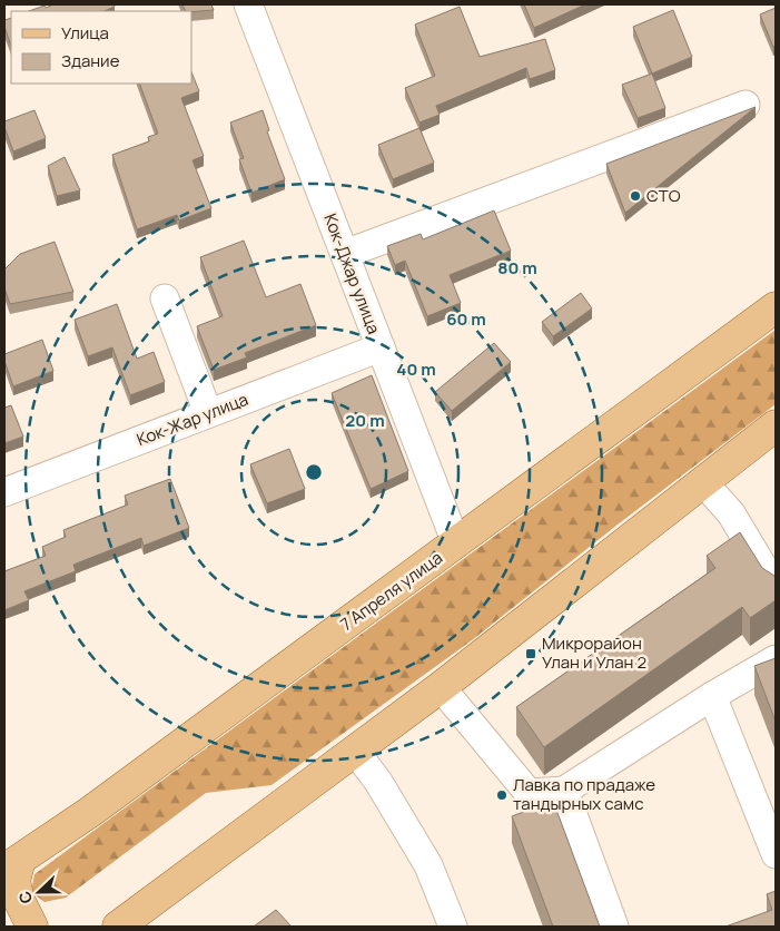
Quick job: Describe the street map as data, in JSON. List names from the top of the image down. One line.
{"streets":{"main road":["7 Апреля улица"],"street":["Кок-Джар улица","Кок-Жар улица"]},"crossings":[["Кок-Джар улица","Кок-Жар улица"],["Кок-Джар улица","7 Апреля улица"]],"places":{"other":["СТО","Лавка по прадаже тандырных самс"],"transit":["Микрорайон Улан и Улан 2"]},"legend":["Улица","Здание"],"north":"left","rings":["80 m","60 m","40 m","20 m"]}
